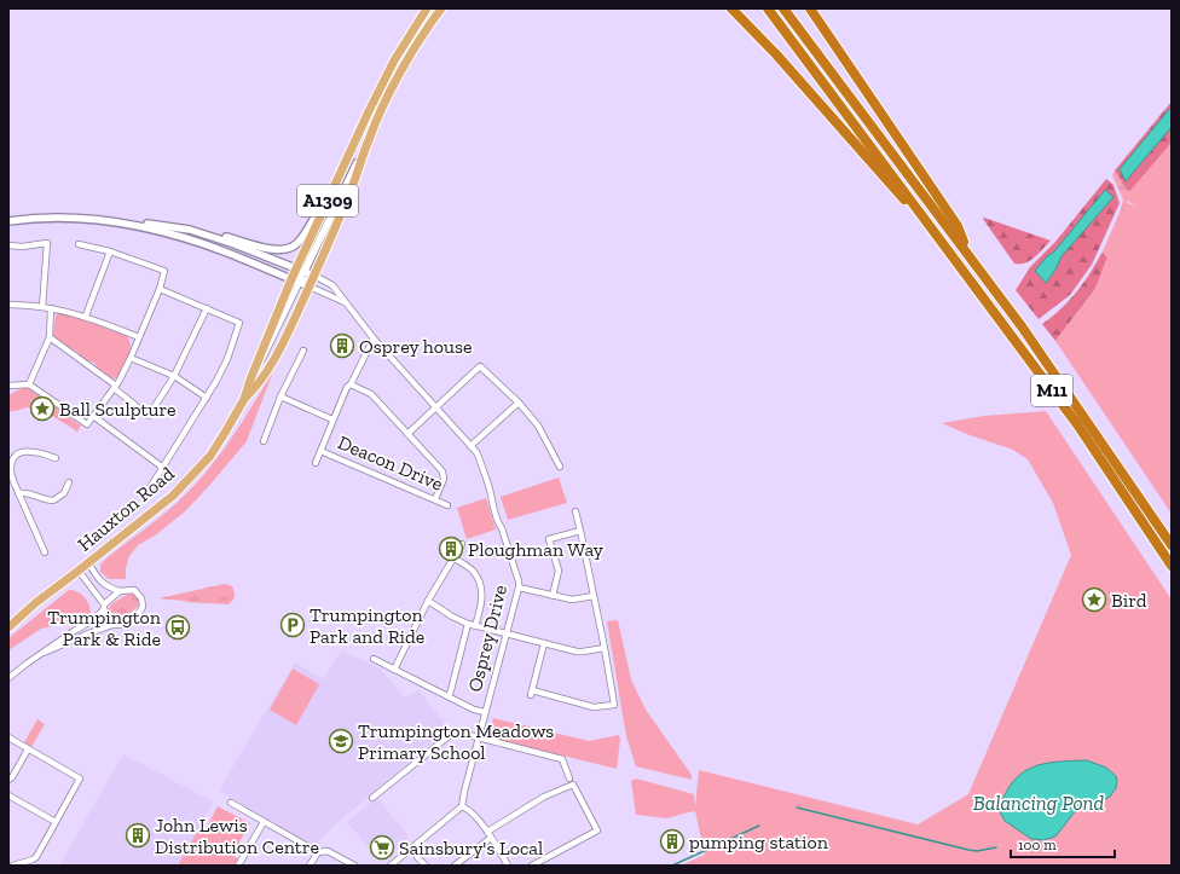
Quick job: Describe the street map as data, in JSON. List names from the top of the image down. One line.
{"streets":{"highway":["M11"],"main road":["A1309","Hauxton Road"],"street":["Deacon Drive","Osprey Drive"]},"crossings":[["A1309","Hauxton Road"],["A1309","Osprey Drive"],["Deacon Drive","Osprey Drive"]],"water":["Balancing Pond"],"places":{"building":["Osprey house","Ploughman Way","John Lewis Distribution Centre","pumping station"],"place":["Ball Sculpture","Bird"],"parking":["Trumpington Park and Ride"],"bus stop":["Trumpington Park & Ride"],"school or university":["Trumpington Meadows Primary School"],"supermarket":["Sainsbury's Local"]},"scale_bar":"100 m"}
